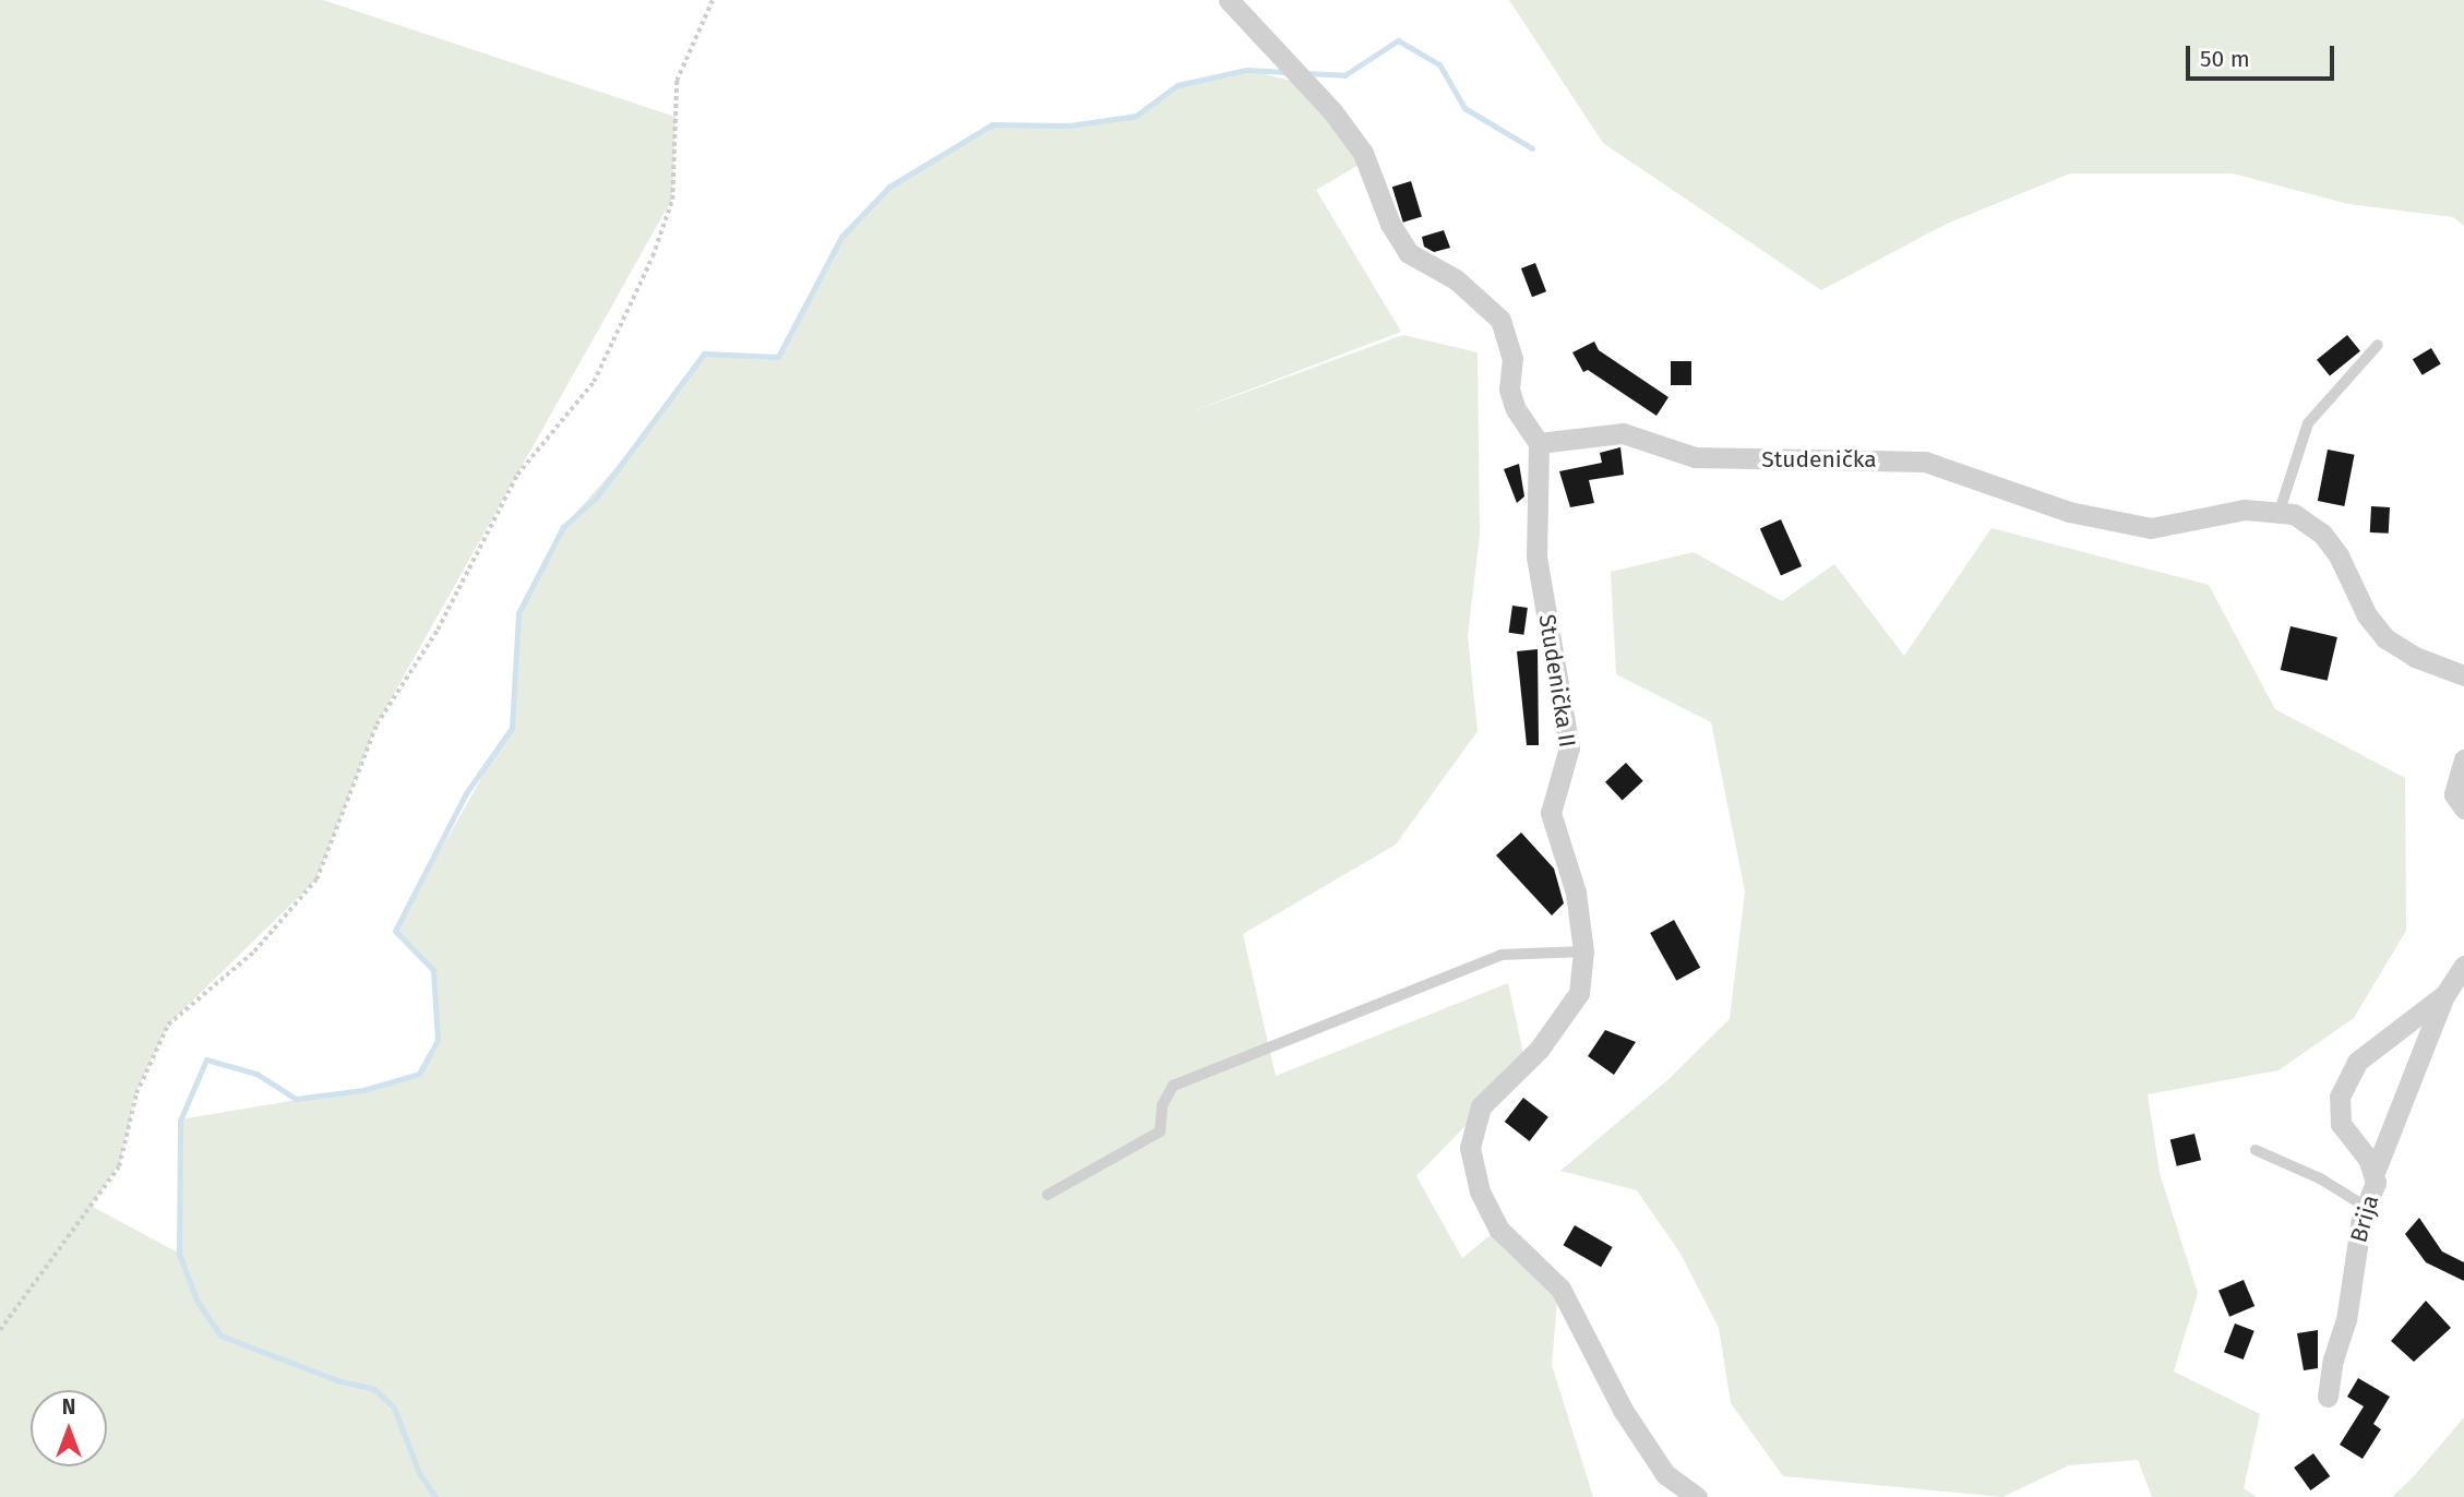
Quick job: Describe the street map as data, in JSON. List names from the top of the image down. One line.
{"streets":{"street":["Studenička","Studenička II","Brija"]},"crossings":[["Studenička","Studenička II"]],"scale_bar":"50 m","north":"top"}
